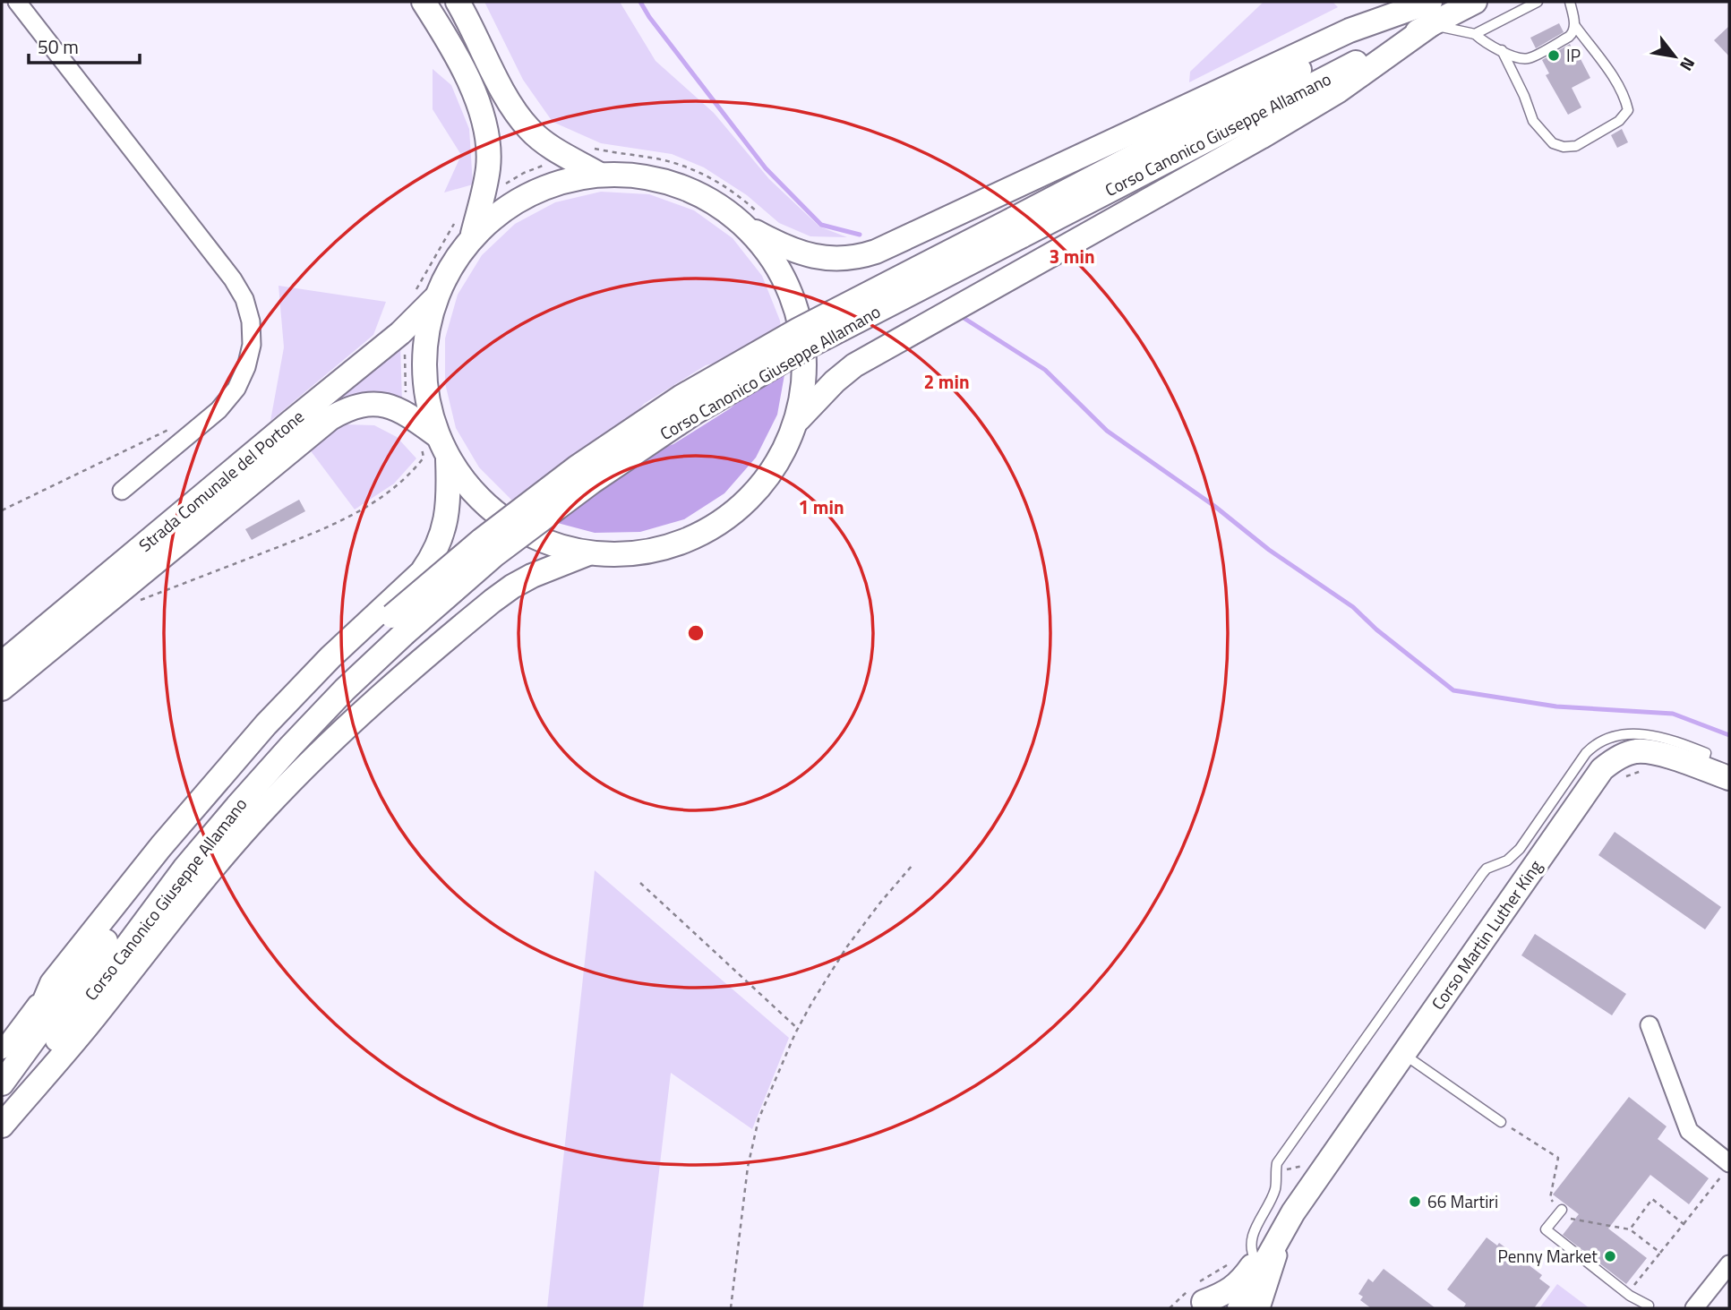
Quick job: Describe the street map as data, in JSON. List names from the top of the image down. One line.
{"streets":{"street":["Corso Canonico Giuseppe Allamano","Strada Comunale del Portone","Corso Martin Luther King"]},"places":["IP","66 Martiri","Penny Market"],"scale_bar":"50 m","north":"bottom right","rings":["3 min","2 min","1 min"]}
